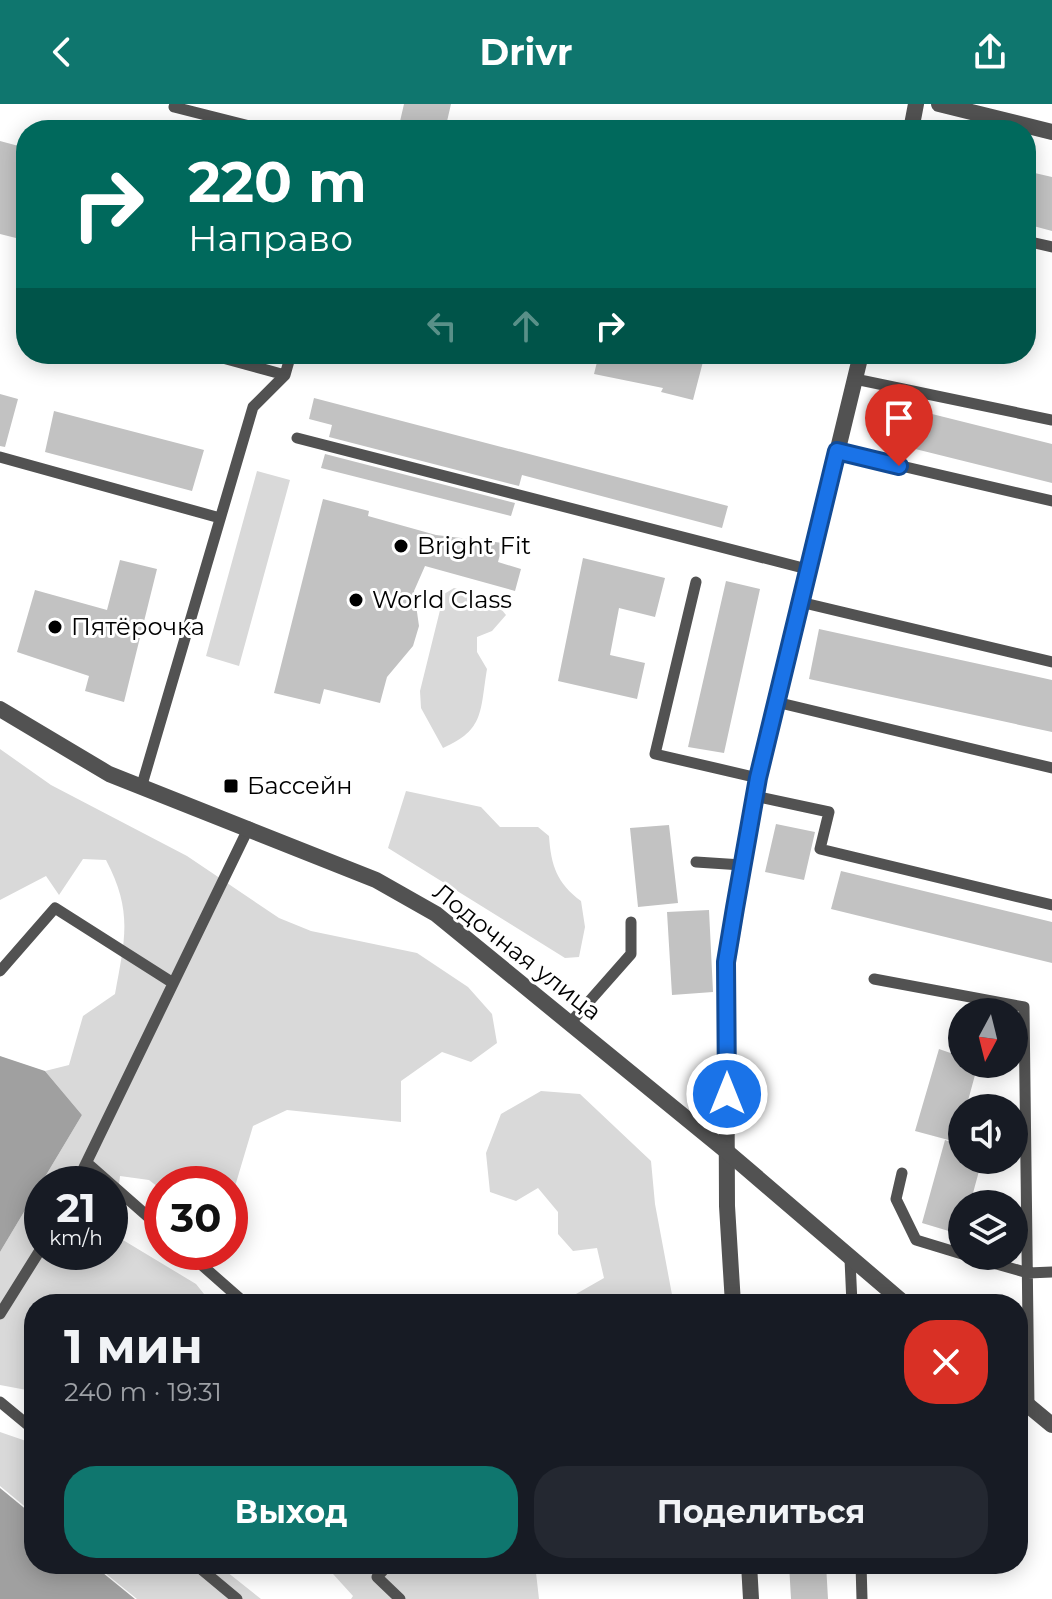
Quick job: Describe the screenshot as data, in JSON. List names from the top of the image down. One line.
{"streets":{"street":["Лодочная улица"]},"places":{"other":["Bright Fit","World Class","Пятёрочка"],"transit":["Бассейн"]},"north":"bottom","page":{"header":"Drivr","turn":["220 m","Направо"],"speed":"21 km/h","limit":"30","heading":["1 мин","240 m · 19:31"],"buttons":["Выход","Поделиться"]}}
